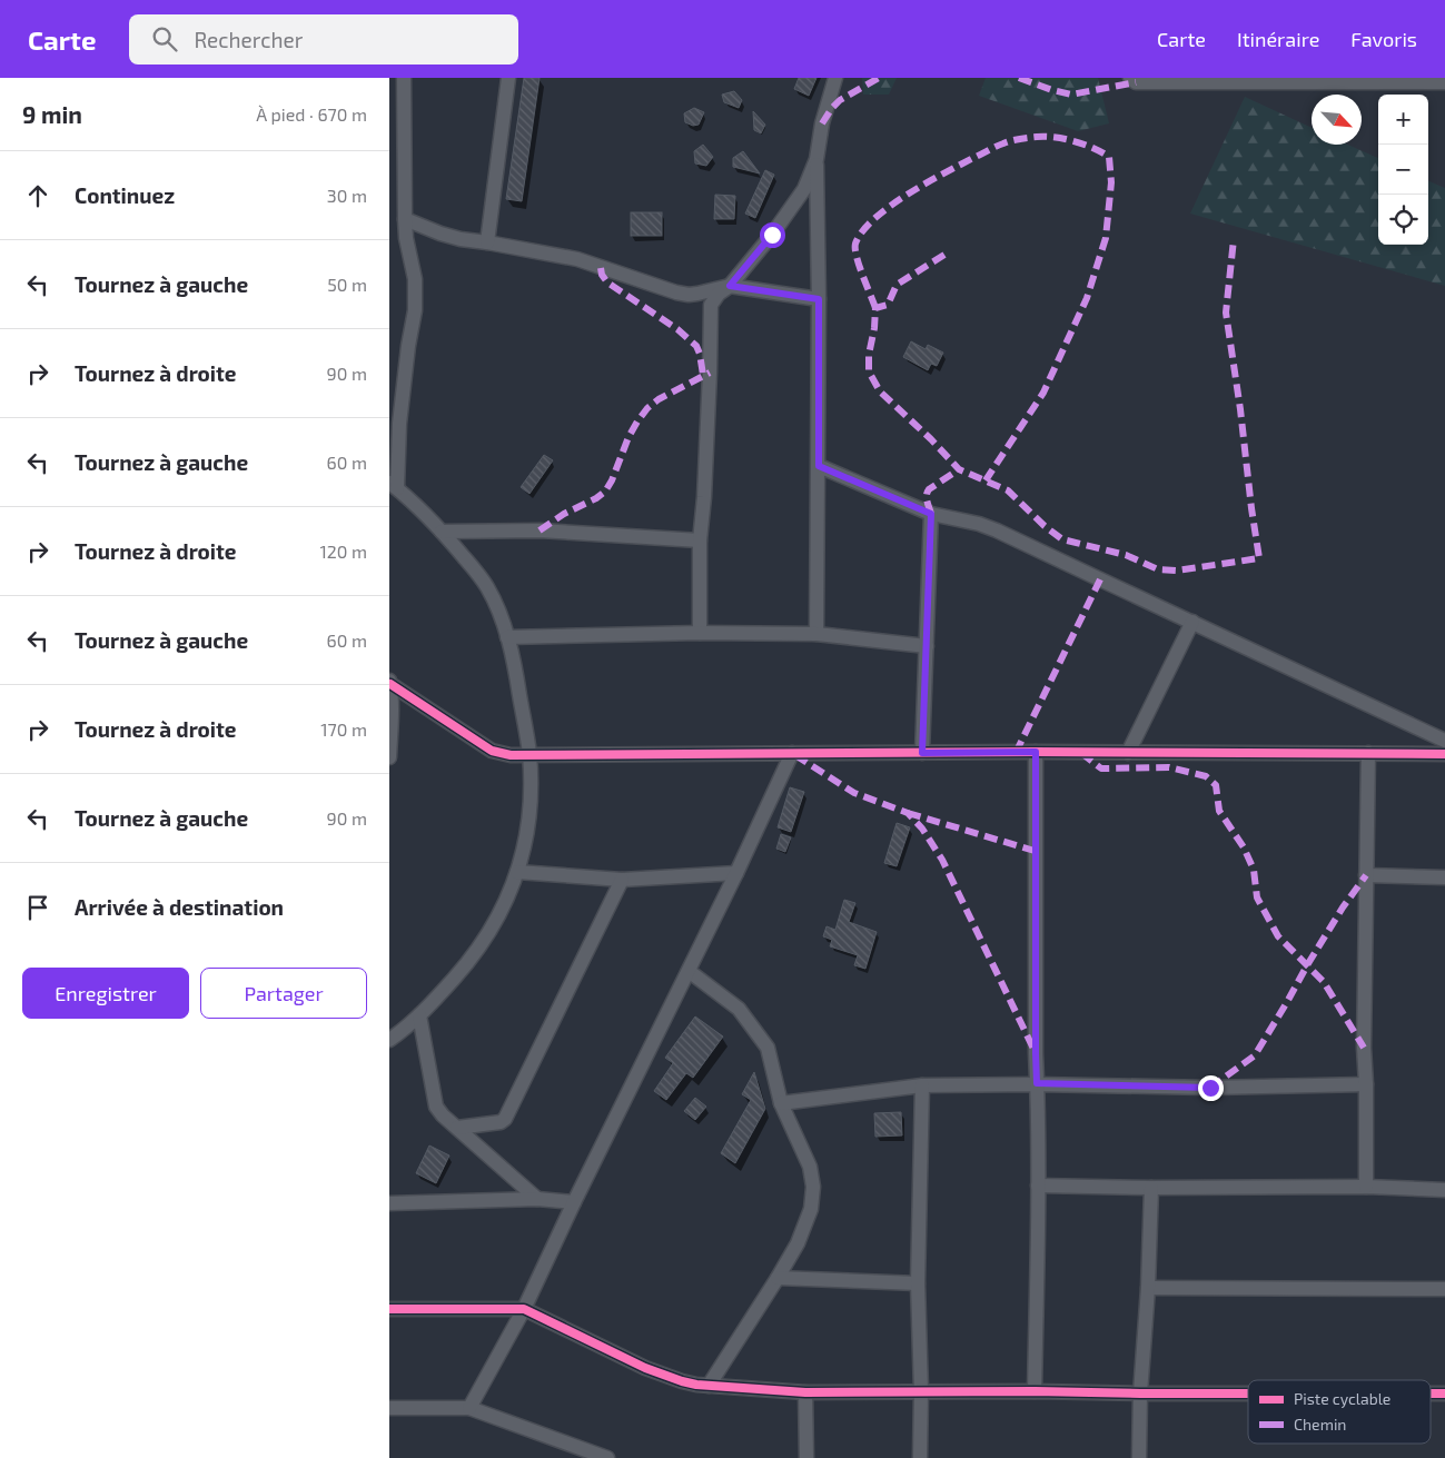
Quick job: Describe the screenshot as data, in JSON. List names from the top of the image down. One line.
{"legend":["Piste cyclable","Chemin"],"north":"bottom right","page":{"header":"Carte","search":"Rechercher","nav":["Carte","Itinéraire","Favoris"],"heading":["9 min","À pied · 670 m"],"map_buttons":["+","−"],"list":[["Continuez","30 m"],["Tournez à gauche","50 m"],["Tournez à droite","90 m"],["Tournez à gauche","60 m"],["Tournez à droite","120 m"],["Tournez à gauche","60 m"],["Tournez à droite","170 m"],["Tournez à gauche","90 m"],"Arrivée à destination"],"buttons":["Enregistrer","Partager"]}}
